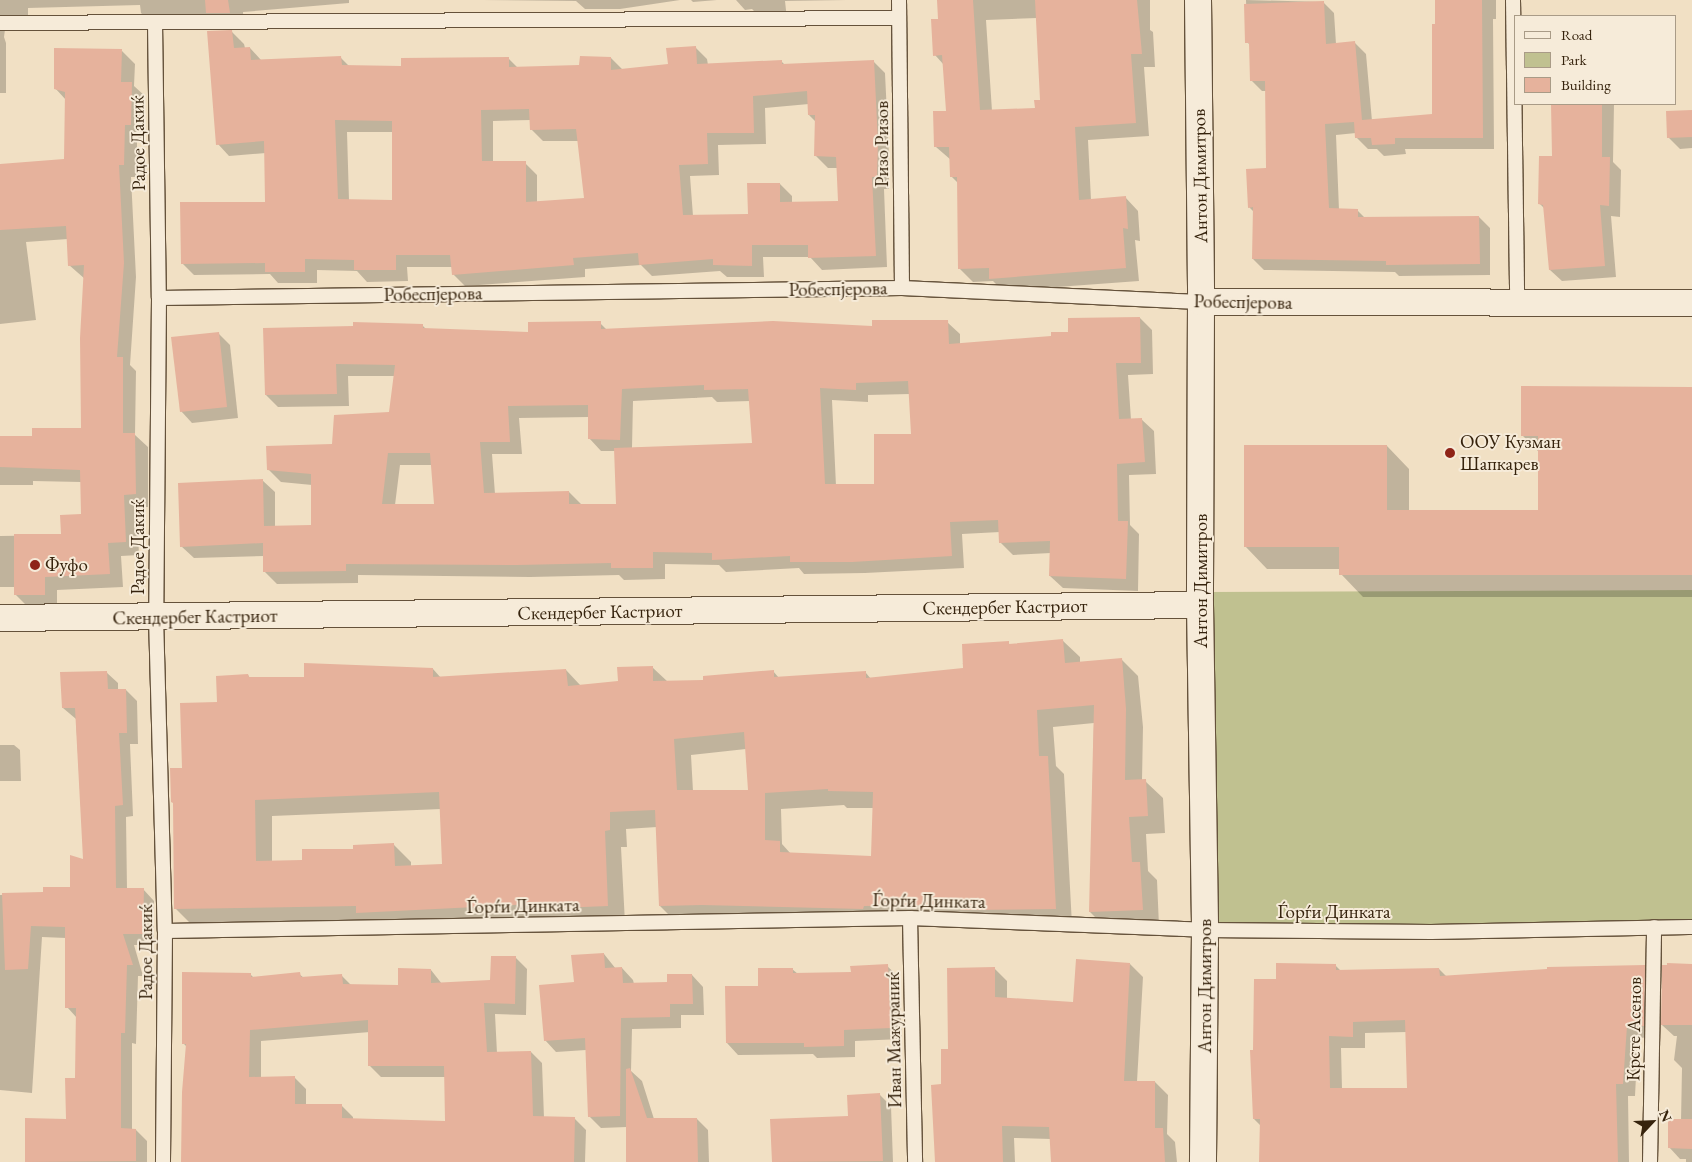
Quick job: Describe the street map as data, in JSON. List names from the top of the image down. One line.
{"streets":{"street":["Антон Димитров","Робеспјерова","Скендербег Кастриот"],"lane":["Радое Дакиќ","Ризо Ризов","Ѓорѓи Динката","Крсте Асенов","Иван Мажураниќ"]},"crossings":[["Радое Дакиќ","Робеспјерова"],["Радое Дакиќ","Скендербег Кастриот"],["Радое Дакиќ","Ѓорѓи Динката"],["Ризо Ризов","Робеспјерова"],["Антон Димитров","Робеспјерова"],["Антон Димитров","Скендербег Кастриот"],["Антон Димитров","Ѓорѓи Динката"],["Ѓорѓи Динката","Крсте Асенов"],["Ѓорѓи Динката","Иван Мажураниќ"]],"places":["ООУ Кузман Шапкарев","Фуфо"],"legend":["Road","Park","Building"],"north":"top right"}
